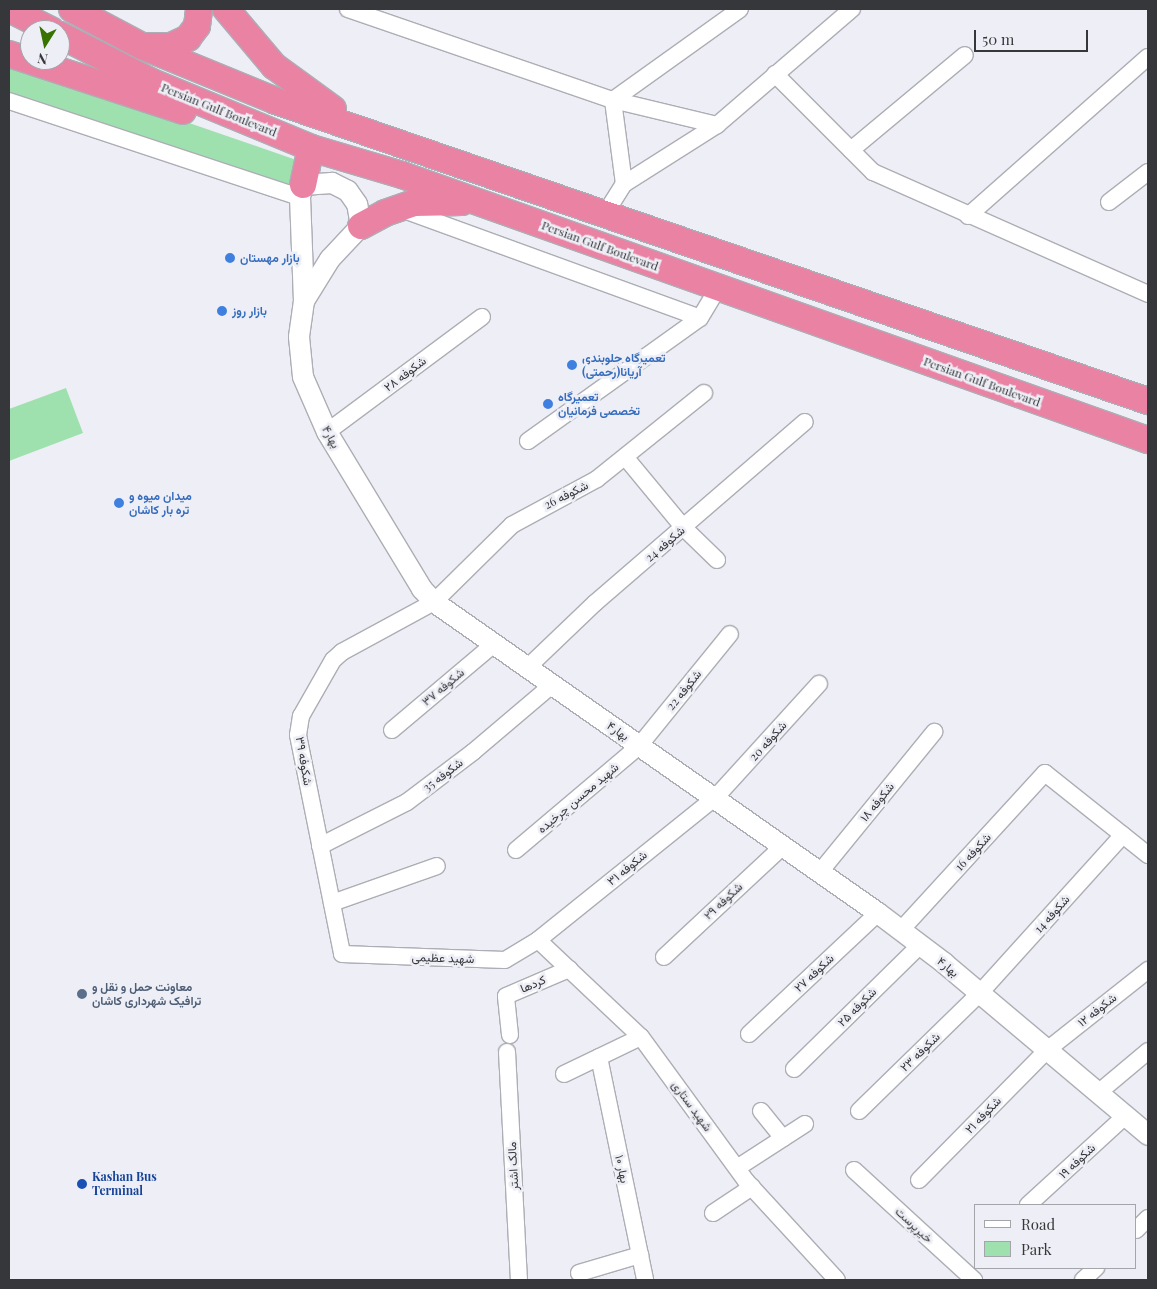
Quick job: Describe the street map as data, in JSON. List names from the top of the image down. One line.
{"streets":{"highway":["Persian Gulf Boulevard"],"street":["شکوفه ۲۸","بهار۴","شکوفه 26","شکوفه 24","شکوفه ۳۷","شکوفه 22","شکوفه 20","شکوفه ۳۹","شکوفه 35","شهید محسن چرخیده","شکوفه ۱۸","شکوفه 16","شکوفه ۳۱","شکوفه ۲۹","شکوفه 14","شهید عظیمی","شکوفه ۲۷","کردها","شکوفه ۲۵","شکوفه ۱۲","شکوفه ۲۳","شهید ستاری","شکوفه ۲۱","شکوفه ۱۹","مالک اشتر","بهار ۱۰","خیرپرست"]},"crossings":[["شکوفه ۲۸","بهار۴"],["بهار۴","شکوفه 26"],["بهار۴","شکوفه 24"],["بهار۴","شکوفه ۳۷"],["بهار۴","شکوفه 22"],["بهار۴","شکوفه 20"],["بهار۴","شکوفه ۳۹"],["بهار۴","شکوفه 35"],["بهار۴","شهید محسن چرخیده"],["بهار۴","شکوفه ۱۸"],["بهار۴","شکوفه 16"],["بهار۴","شکوفه ۳۱"],["بهار۴","شکوفه ۲۹"],["بهار۴","شکوفه 14"],["بهار۴","شکوفه ۲۷"],["بهار۴","شکوفه ۲۵"],["بهار۴","شکوفه ۱۲"],["بهار۴","شکوفه ۲۳"],["بهار۴","شکوفه ۲۱"],["بهار۴","شکوفه ۱۹"],["شکوفه 26","شکوفه ۳۹"],["شکوفه 22","شهید محسن چرخیده"],["شکوفه 20","شکوفه ۳۱"],["شکوفه ۳۹","شکوفه 35"],["شکوفه ۳۹","شهید عظیمی"],["شکوفه 16","شکوفه 14"],["شکوفه ۳۱","شهید عظیمی"],["شکوفه ۳۱","شهید ستاری"],["شکوفه 14","شکوفه ۲۳"],["شهید عظیمی","شهید ستاری"],["کردها","شهید ستاری"],["شکوفه ۱۲","شکوفه ۲۱"]],"places":["بازار مهستان","بازار روز","تعمیرگاه جلوبندی آریانا(رحمتی)","تعمیرگاه تخصصی فرمانیان","میدان میوه و تره بار کاشان","معاونت حمل و نقل و ترافیک شهرداری کاشان","Kashan Bus Terminal"],"legend":["Road","Park"],"scale_bar":"50 m","north":"bottom"}
